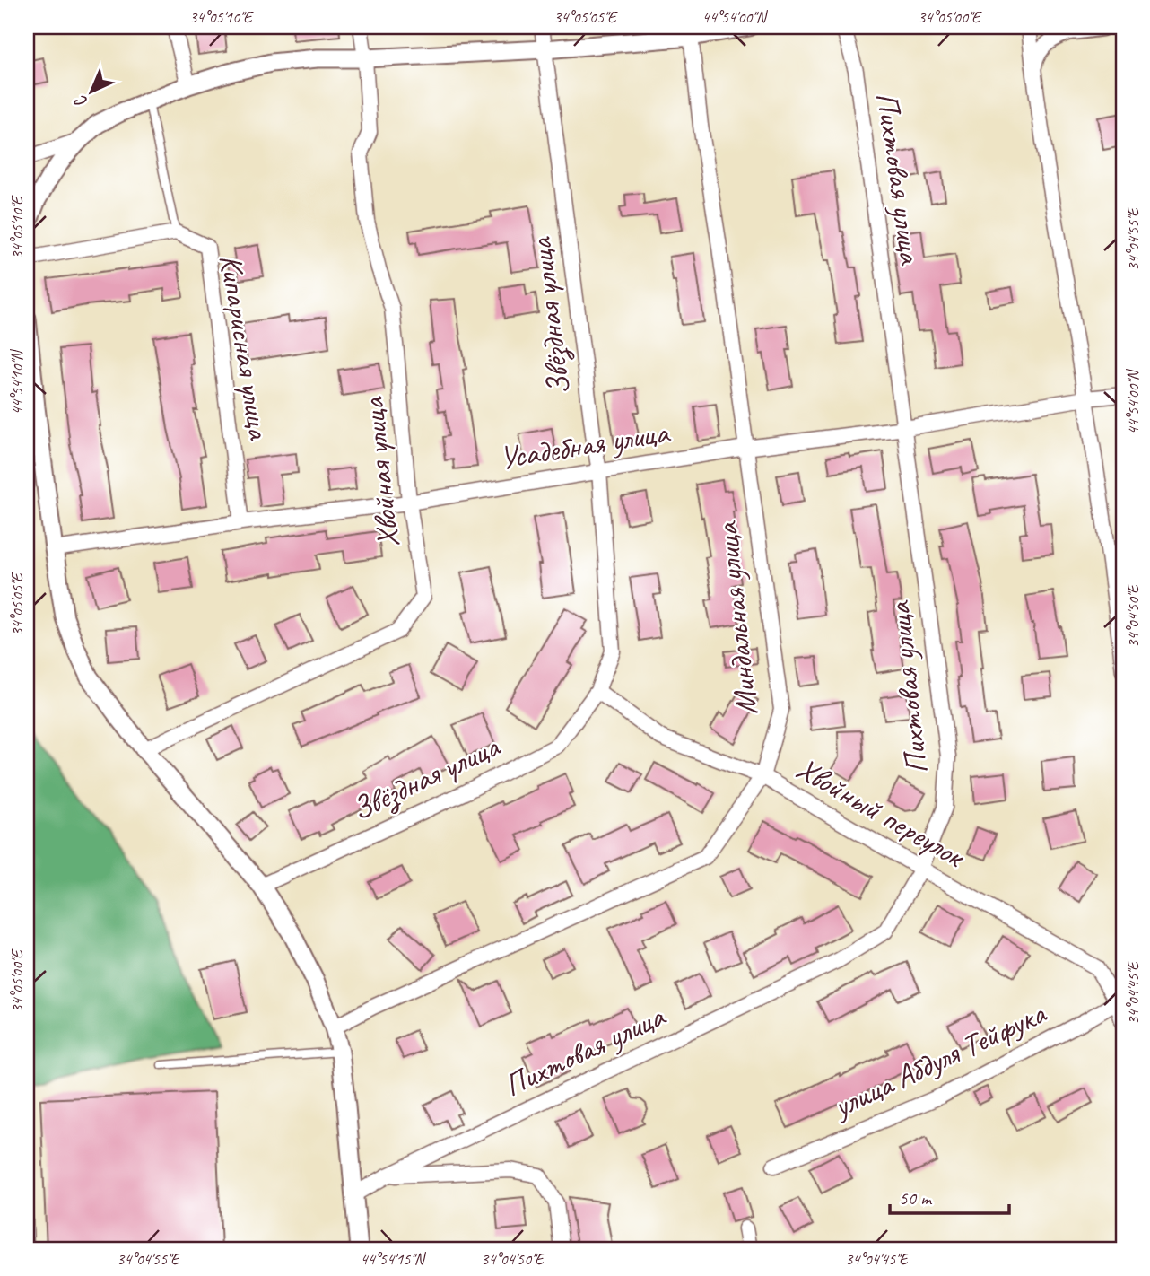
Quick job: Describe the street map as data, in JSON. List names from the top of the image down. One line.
{"streets":{"street":["Пихтовая улица","Звёздная улица","Кипарисная улица","Усадебная улица","Хвойная улица","Миндальная улица","Хвойный переулок","улица Абдуля Тейфука"]},"crossings":[["Пихтовая улица","Усадебная улица"],["Пихтовая улица","Хвойный переулок"],["Звёздная улица","Усадебная улица"],["Звёздная улица","Хвойный переулок"],["Кипарисная улица","Усадебная улица"],["Усадебная улица","Хвойная улица"],["Усадебная улица","Миндальная улица"],["Миндальная улица","Хвойный переулок"],["Хвойный переулок","улица Абдуля Тейфука"]],"scale_bar":"50 m","north":"bottom left","coordinates":["34°05'10\"E","34°05'05\"E","44°54'00\"N","34°05'00\"E","34°04'55\"E","44°54'10\"N","34°04'50\"E","34°04'45\"E","44°54'15\"N"]}
